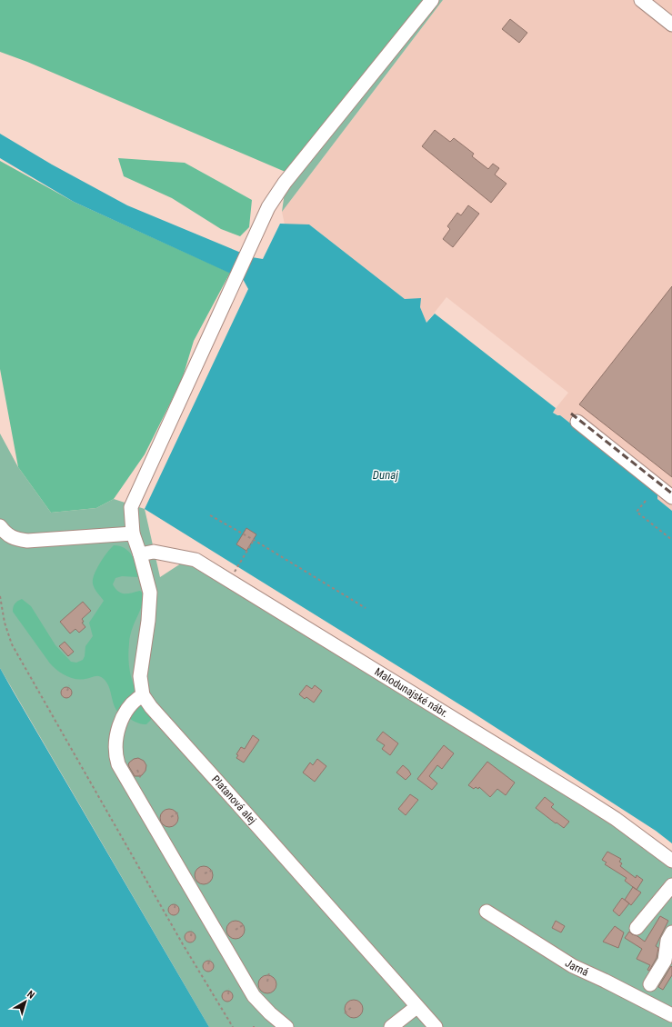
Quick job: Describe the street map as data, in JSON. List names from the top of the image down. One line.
{"streets":{"street":["Malodunajské nábr.","Platanová alej","Jarná"]},"crossings":[["Malodunajské nábr.","Platanová alej"]],"water":["Dunaj"],"north":"top right"}
